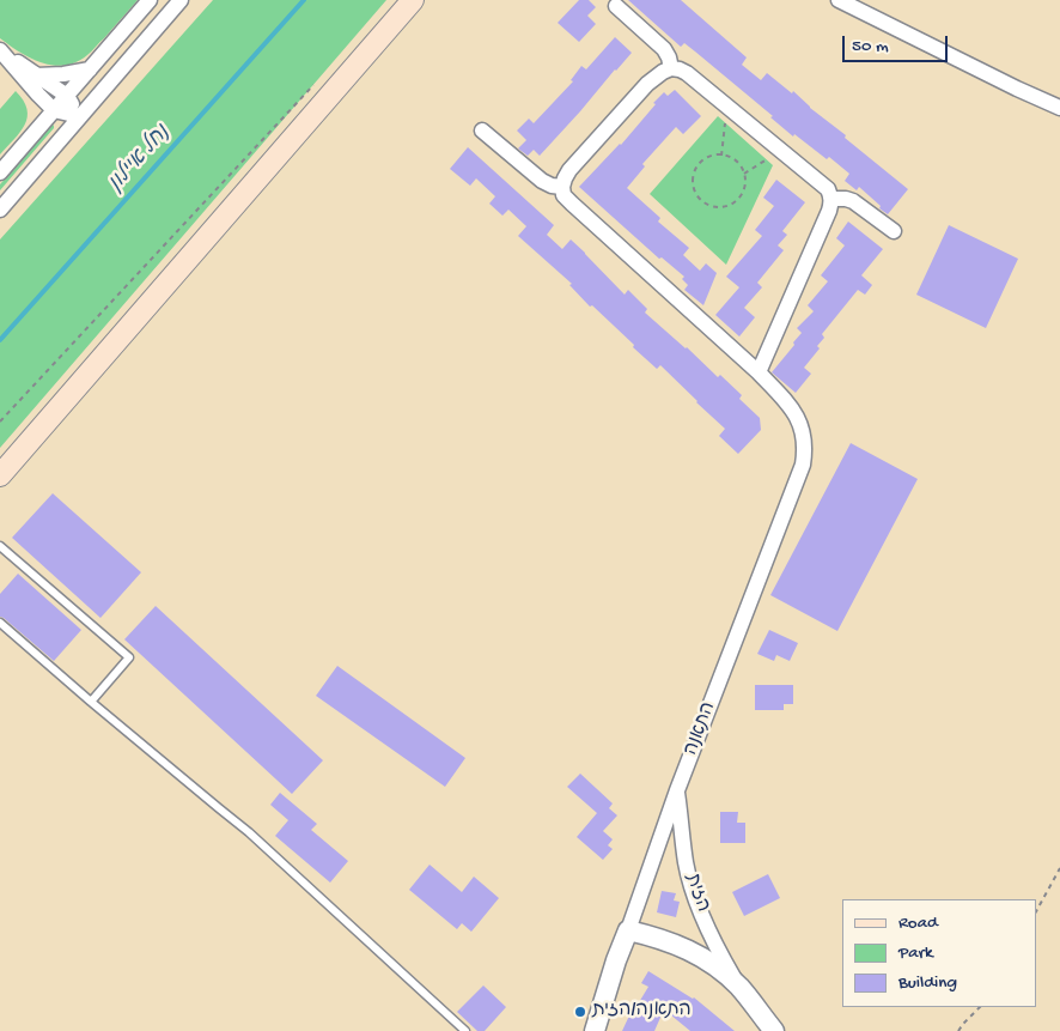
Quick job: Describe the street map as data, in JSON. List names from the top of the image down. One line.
{"streets":{"street":["התאנה","הזית"]},"crossings":[["התאנה","הזית"]],"water":["נחל איילון"],"places":["התאנה/הזית"],"legend":["Road","Park","Building"],"scale_bar":"50 m"}
